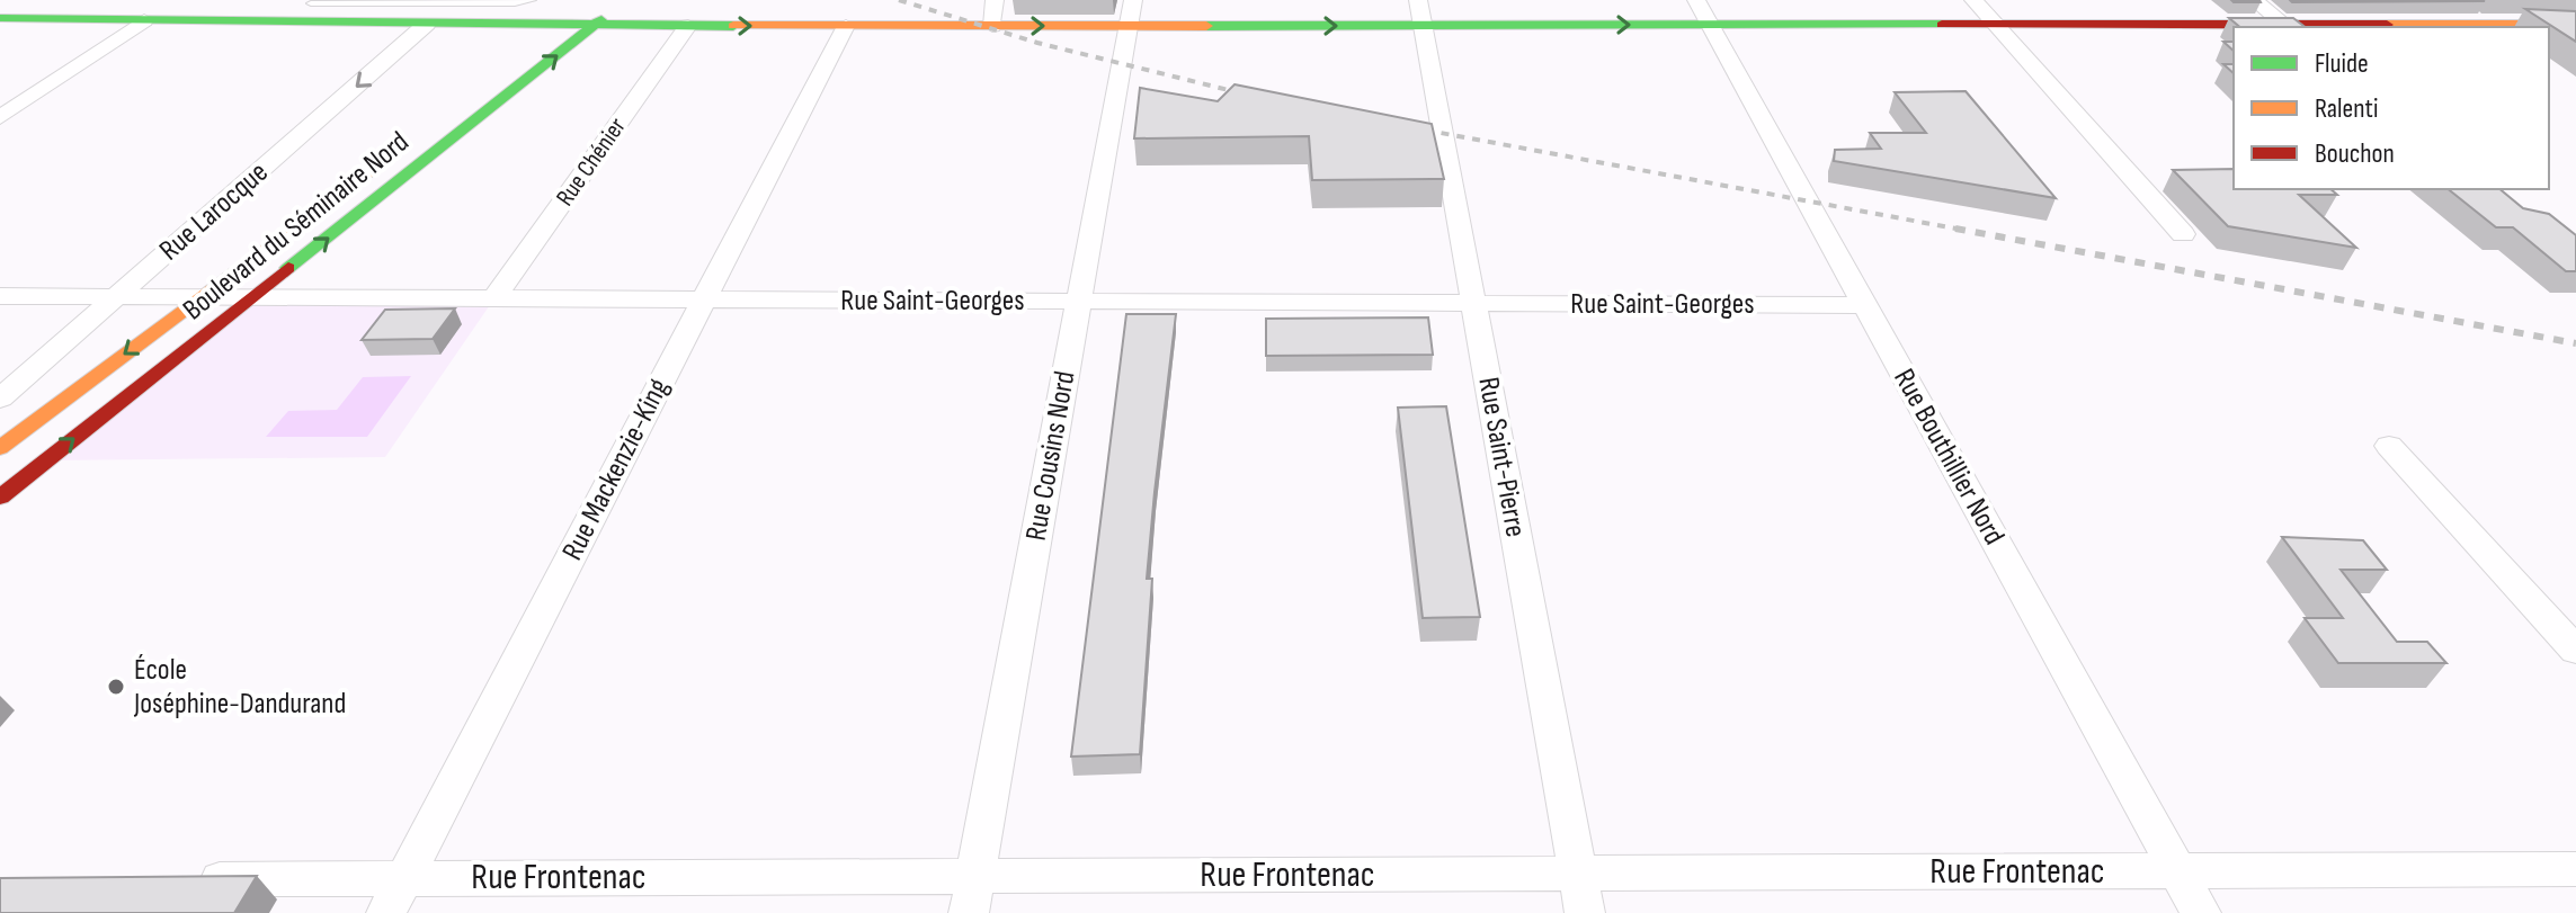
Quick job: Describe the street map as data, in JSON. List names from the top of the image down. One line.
{"streets":{"street":["Rue Chénier","Rue Larocque","Boulevard du Séminaire Nord","Rue Saint-Georges","Rue Cousins Nord","Rue Saint-Pierre","Rue Bouthillier Nord","Rue Mackenzie-King","Rue Frontenac"]},"crossings":[["Rue Chénier","Rue Saint-Georges"],["Rue Larocque","Rue Saint-Georges"],["Boulevard du Séminaire Nord","Rue Saint-Georges"],["Rue Saint-Georges","Rue Cousins Nord"],["Rue Saint-Georges","Rue Saint-Pierre"],["Rue Saint-Georges","Rue Bouthillier Nord"],["Rue Saint-Georges","Rue Mackenzie-King"],["Rue Cousins Nord","Rue Frontenac"],["Rue Saint-Pierre","Rue Frontenac"],["Rue Bouthillier Nord","Rue Frontenac"],["Rue Mackenzie-King","Rue Frontenac"]],"places":["École Joséphine-Dandurand"],"legend":["Fluide","Ralenti","Bouchon"]}
